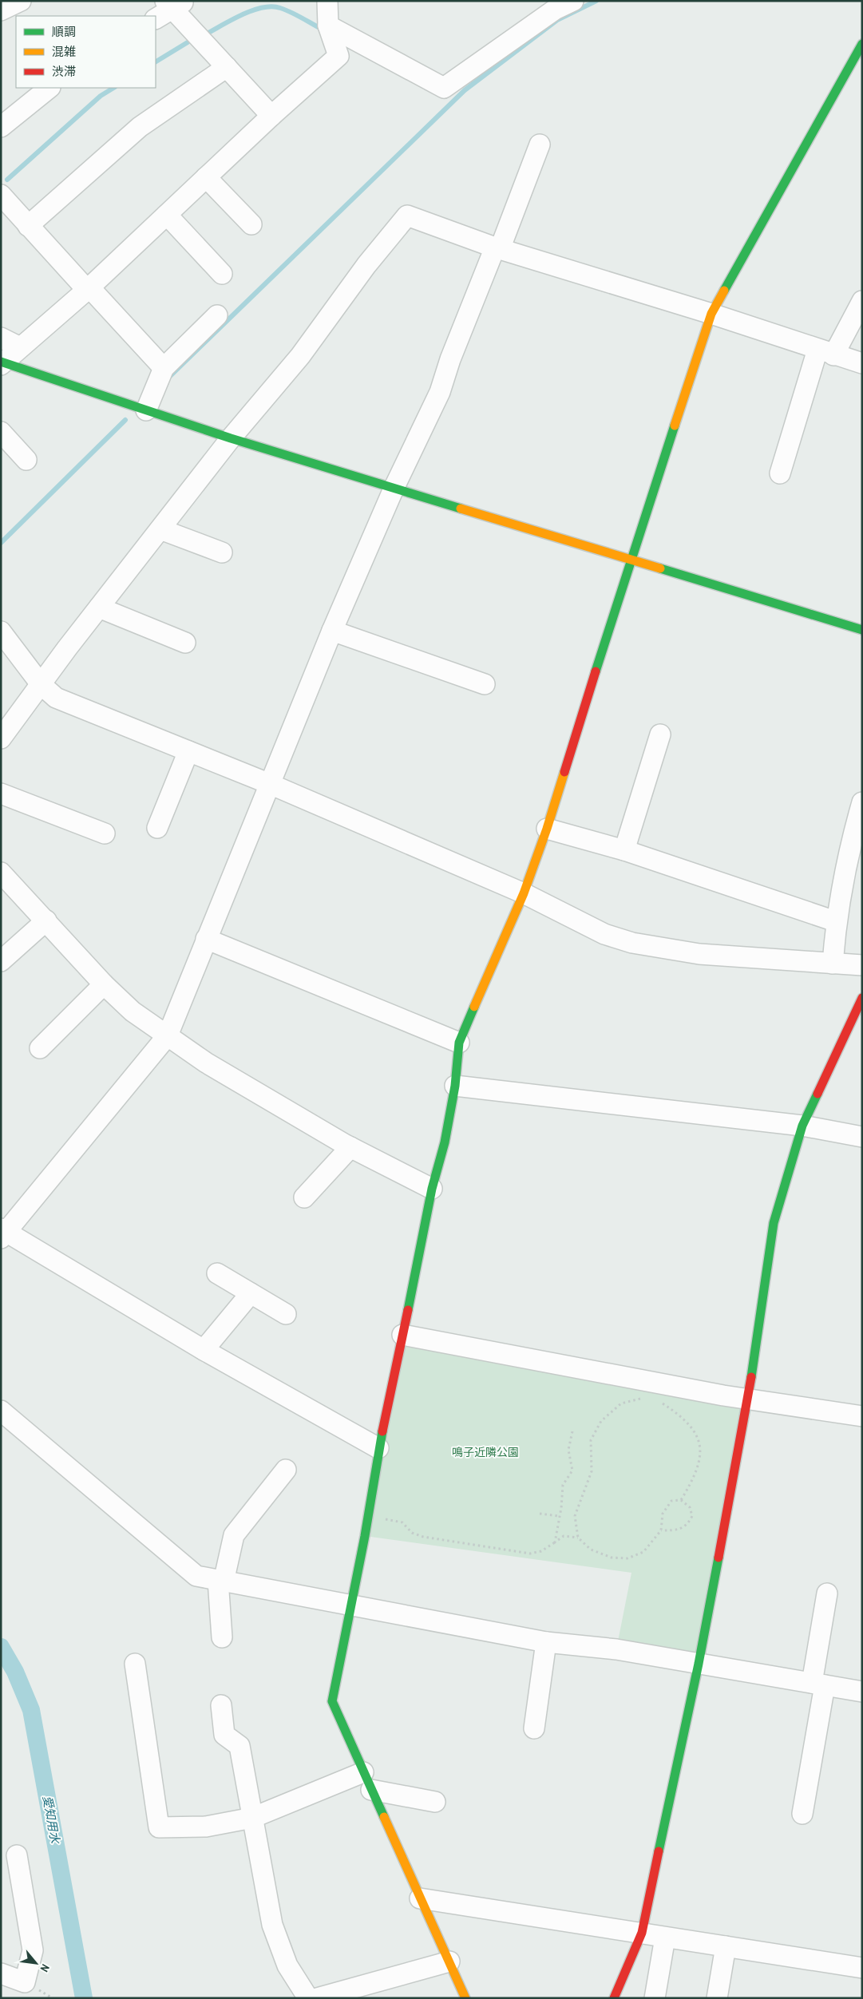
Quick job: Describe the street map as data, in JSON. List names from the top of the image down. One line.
{"water":["愛知用水"],"parks":["鳴子近隣公園"],"legend":["順調","混雑","渋滞"],"north":"bottom right"}
